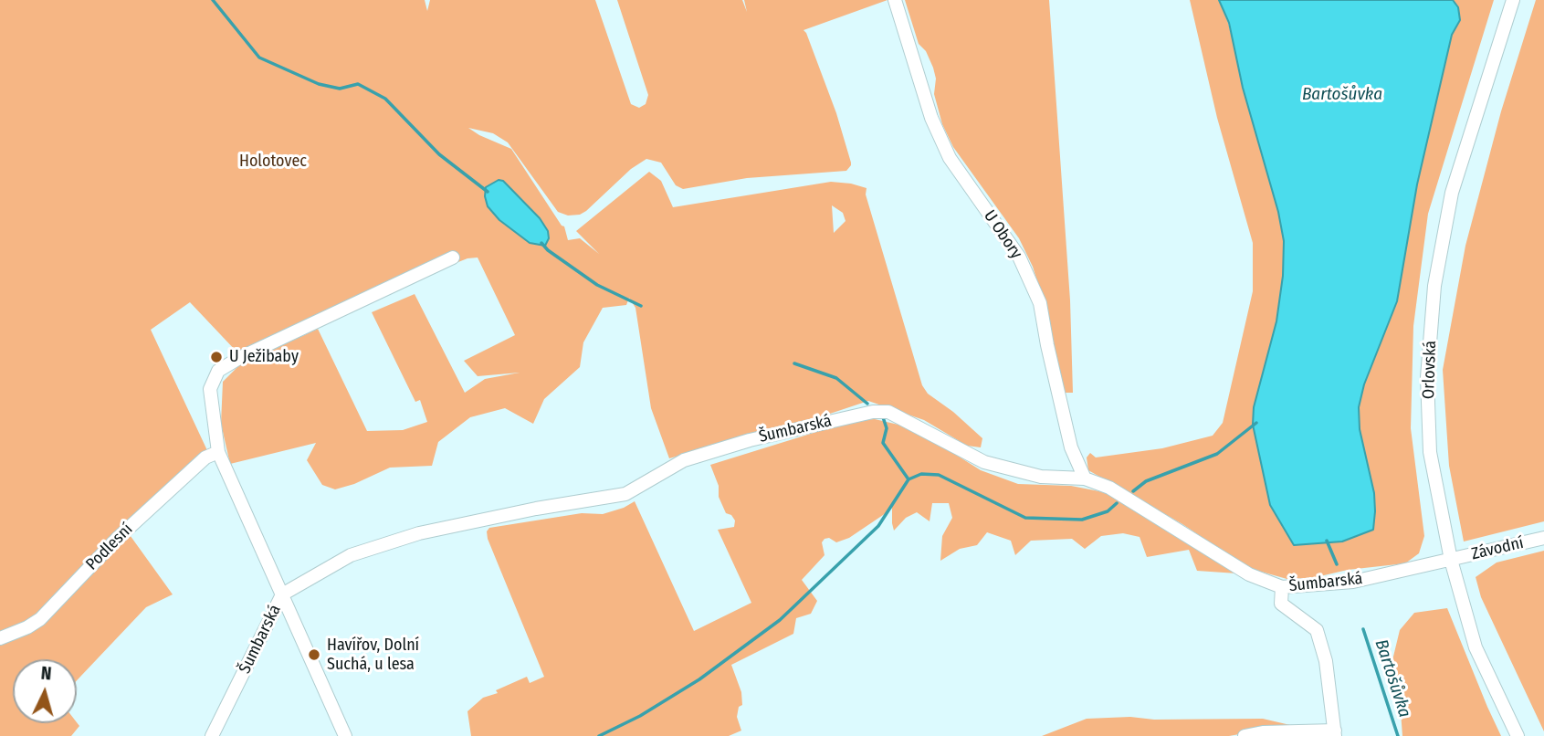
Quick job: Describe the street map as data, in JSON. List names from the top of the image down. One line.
{"streets":{"street":["U Obory","Orlovská","Šumbarská","Podlesní","Závodní"]},"crossings":[["U Obory","Šumbarská"],["Orlovská","Šumbarská"],["Orlovská","Závodní"],["Šumbarská","Závodní"]],"water":["Bartošůvka"],"parks":["Holotovec"],"places":["U Ježibaby","Havířov, Dolní Suchá, u lesa"],"north":"top"}
